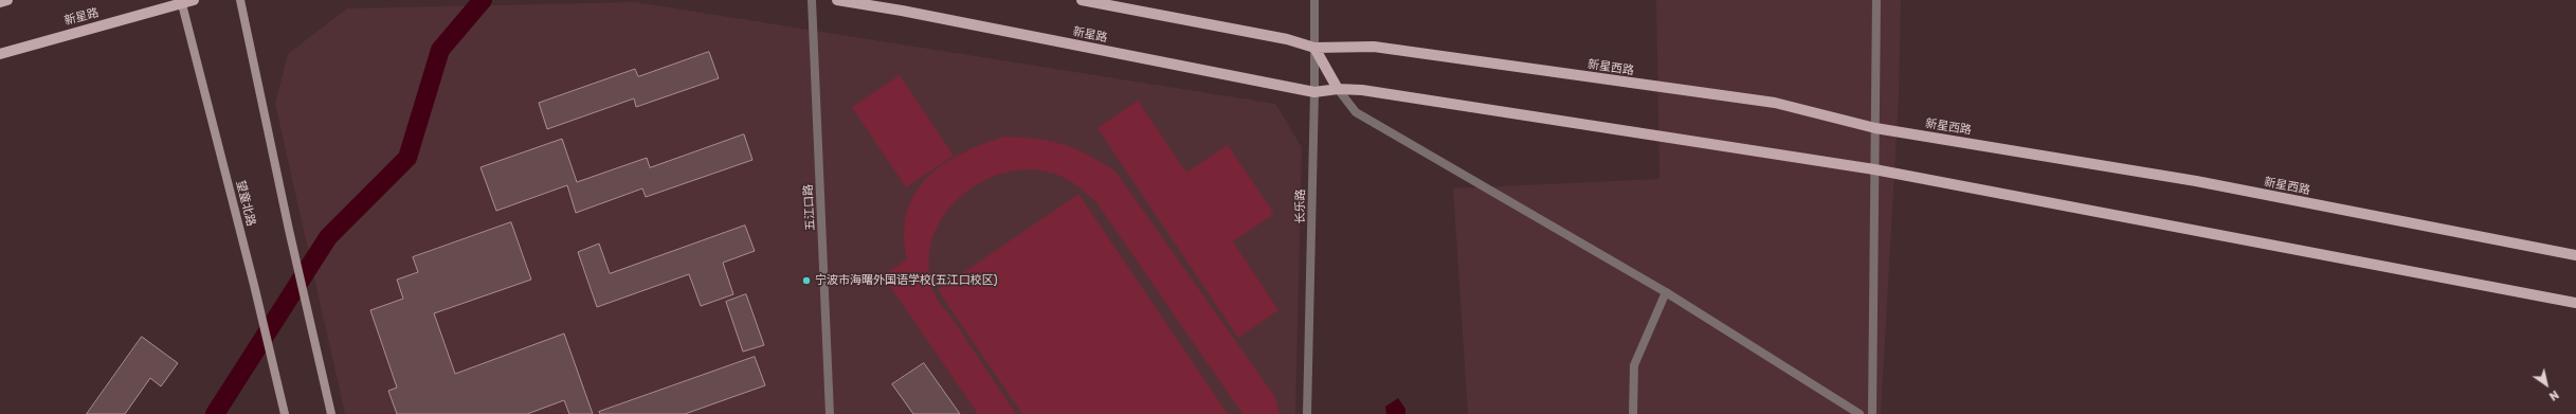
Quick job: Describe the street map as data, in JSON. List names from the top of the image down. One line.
{"streets":{"main road":["新星路","新星西路","望童北路"],"street":["长乐路","五江口路"]},"crossings":[["新星路","望童北路"],["新星路","长乐路"],["新星西路","长乐路"]],"places":["宁波市海曙外国语学校(五江口校区)"],"north":"bottom right"}
